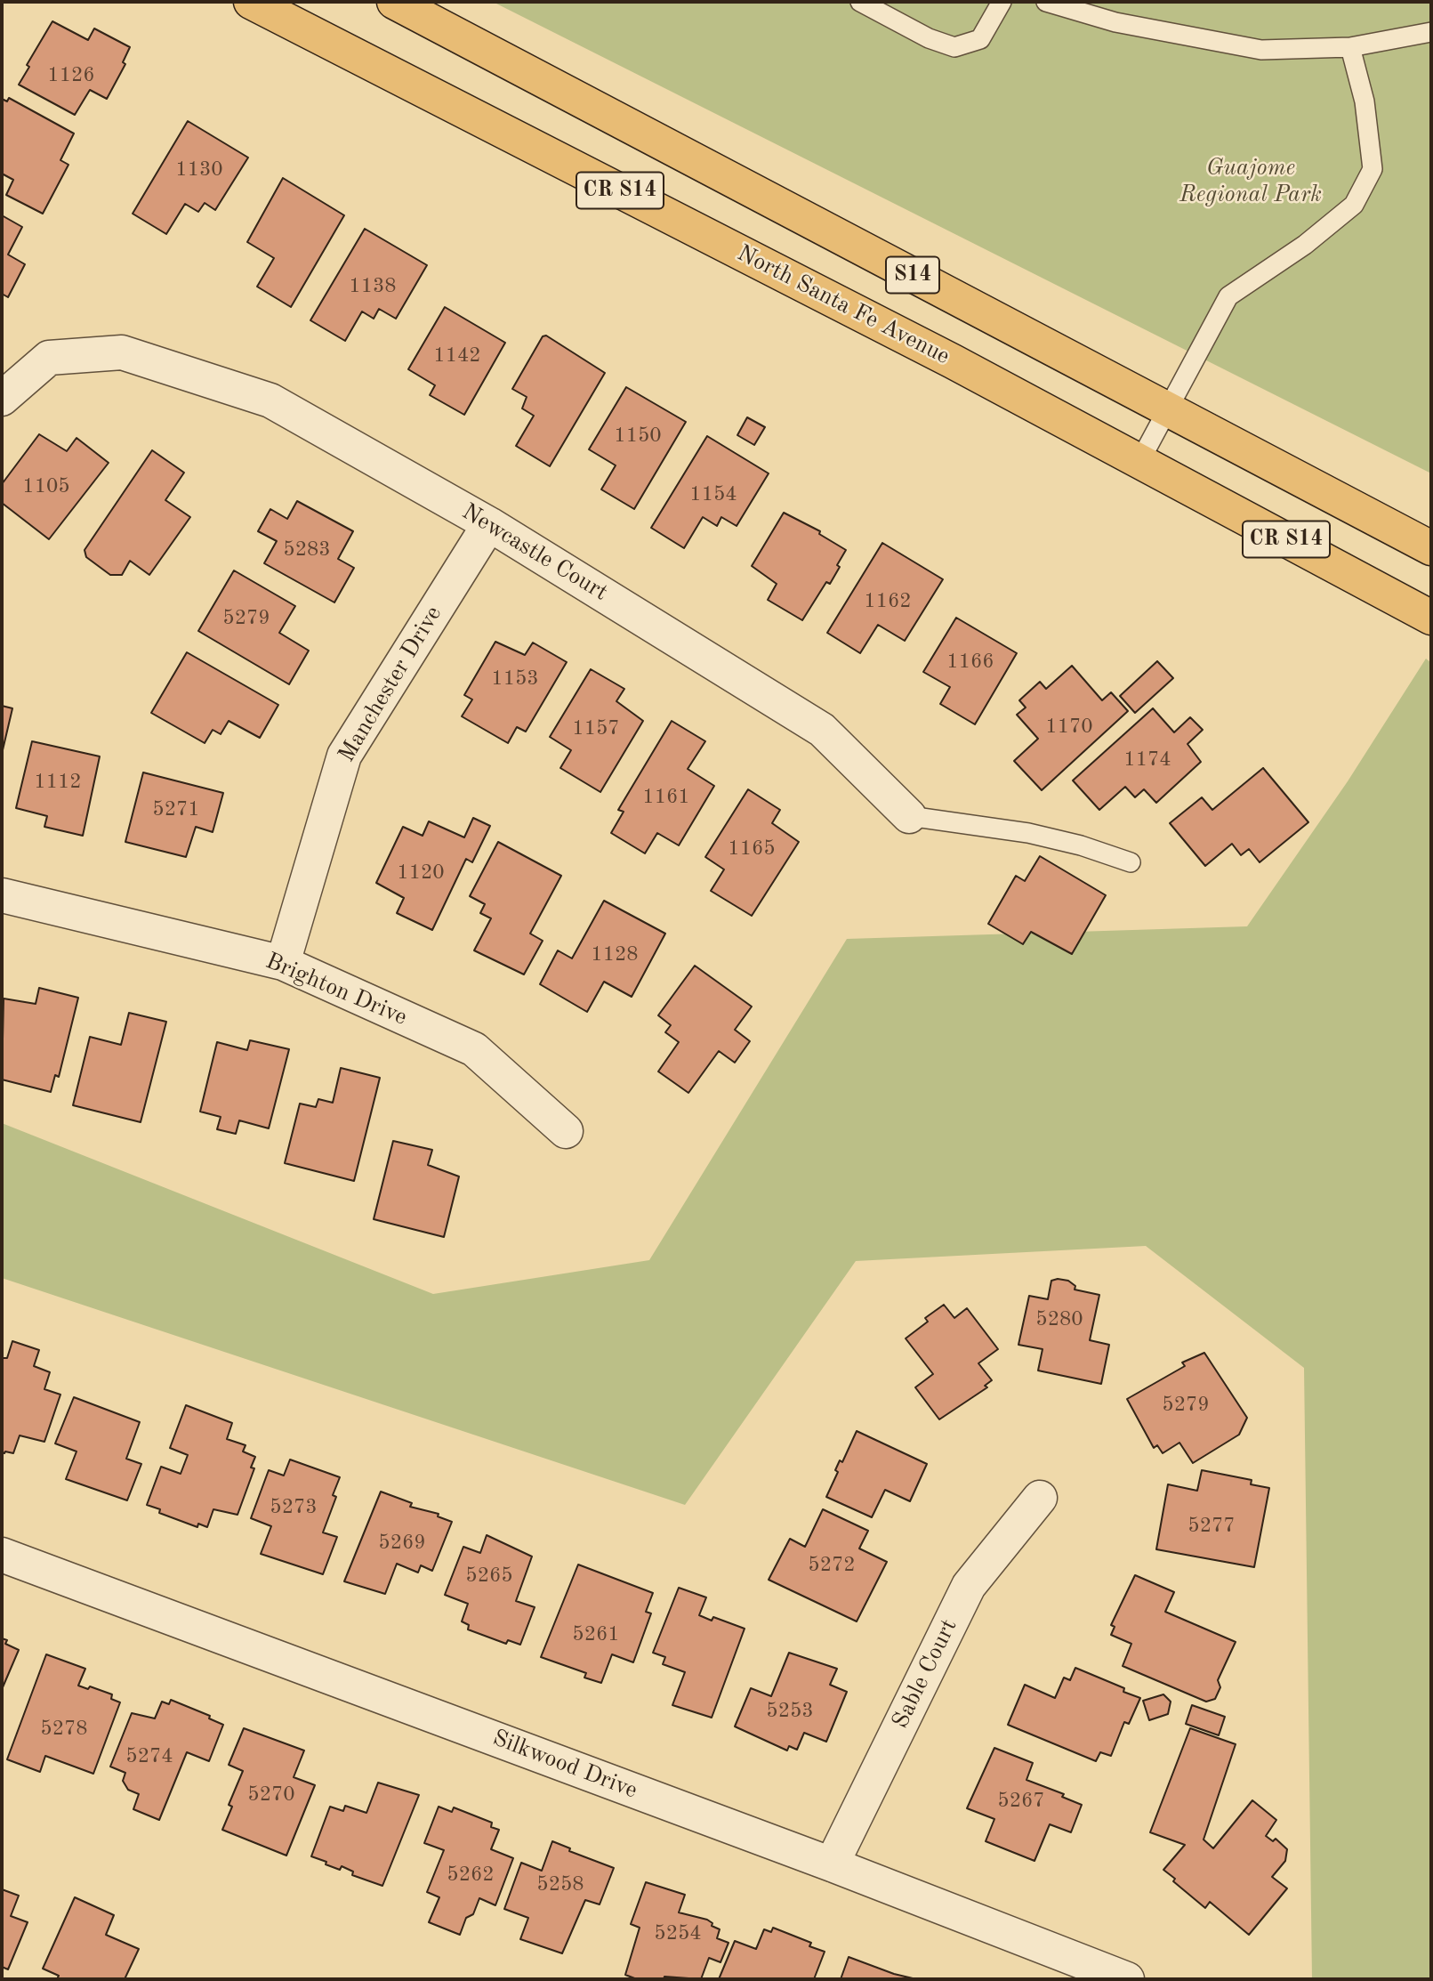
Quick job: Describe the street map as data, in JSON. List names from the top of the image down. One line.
{"streets":{"main road":["CR S14","S14","North Santa Fe Avenue"],"street":["Newcastle Court","Manchester Drive","Brighton Drive","Sable Court","Silkwood Drive"]},"crossings":[["Newcastle Court","Manchester Drive"],["Manchester Drive","Brighton Drive"],["Sable Court","Silkwood Drive"]],"parks":["Guajome Regional Park"],"house_numbers":["1126","1130","1138","1142","1150","1105","1154","5283","1162","5279","1166","1153","1170","1157","1174","1112","1161","5271","1165","1120","1128","5280","5279","5273","5277","5269","5272","5265","5261","5253","5278","5274","5270","5267","5262","5258","5254"]}
